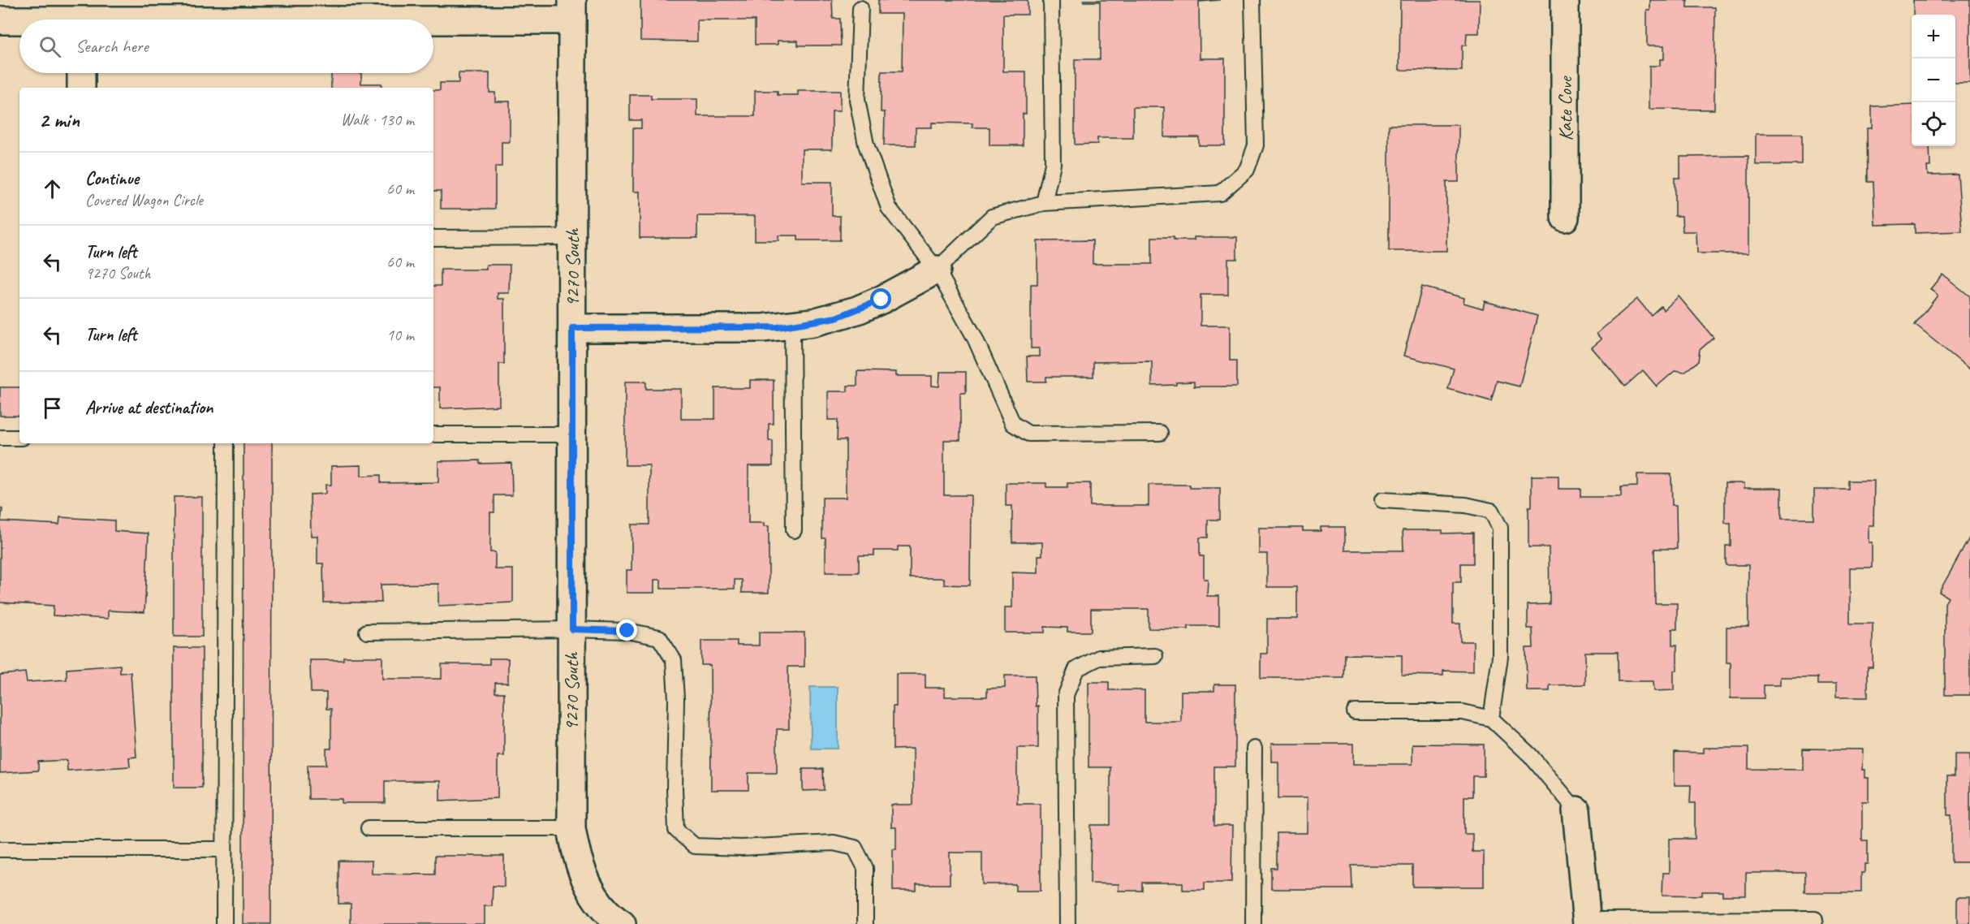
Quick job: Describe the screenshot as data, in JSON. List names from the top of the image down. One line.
{"streets":{"street":["Kate Cove","9270 South"]},"page":{"map_buttons":["+","−"],"search":"Search here","heading":["2 min","Walk · 130 m"],"list":[["Continue","Covered Wagon Circle","60 m"],["Turn left","9270 South","60 m"],["Turn left","10 m"],"Arrive at destination"]}}
